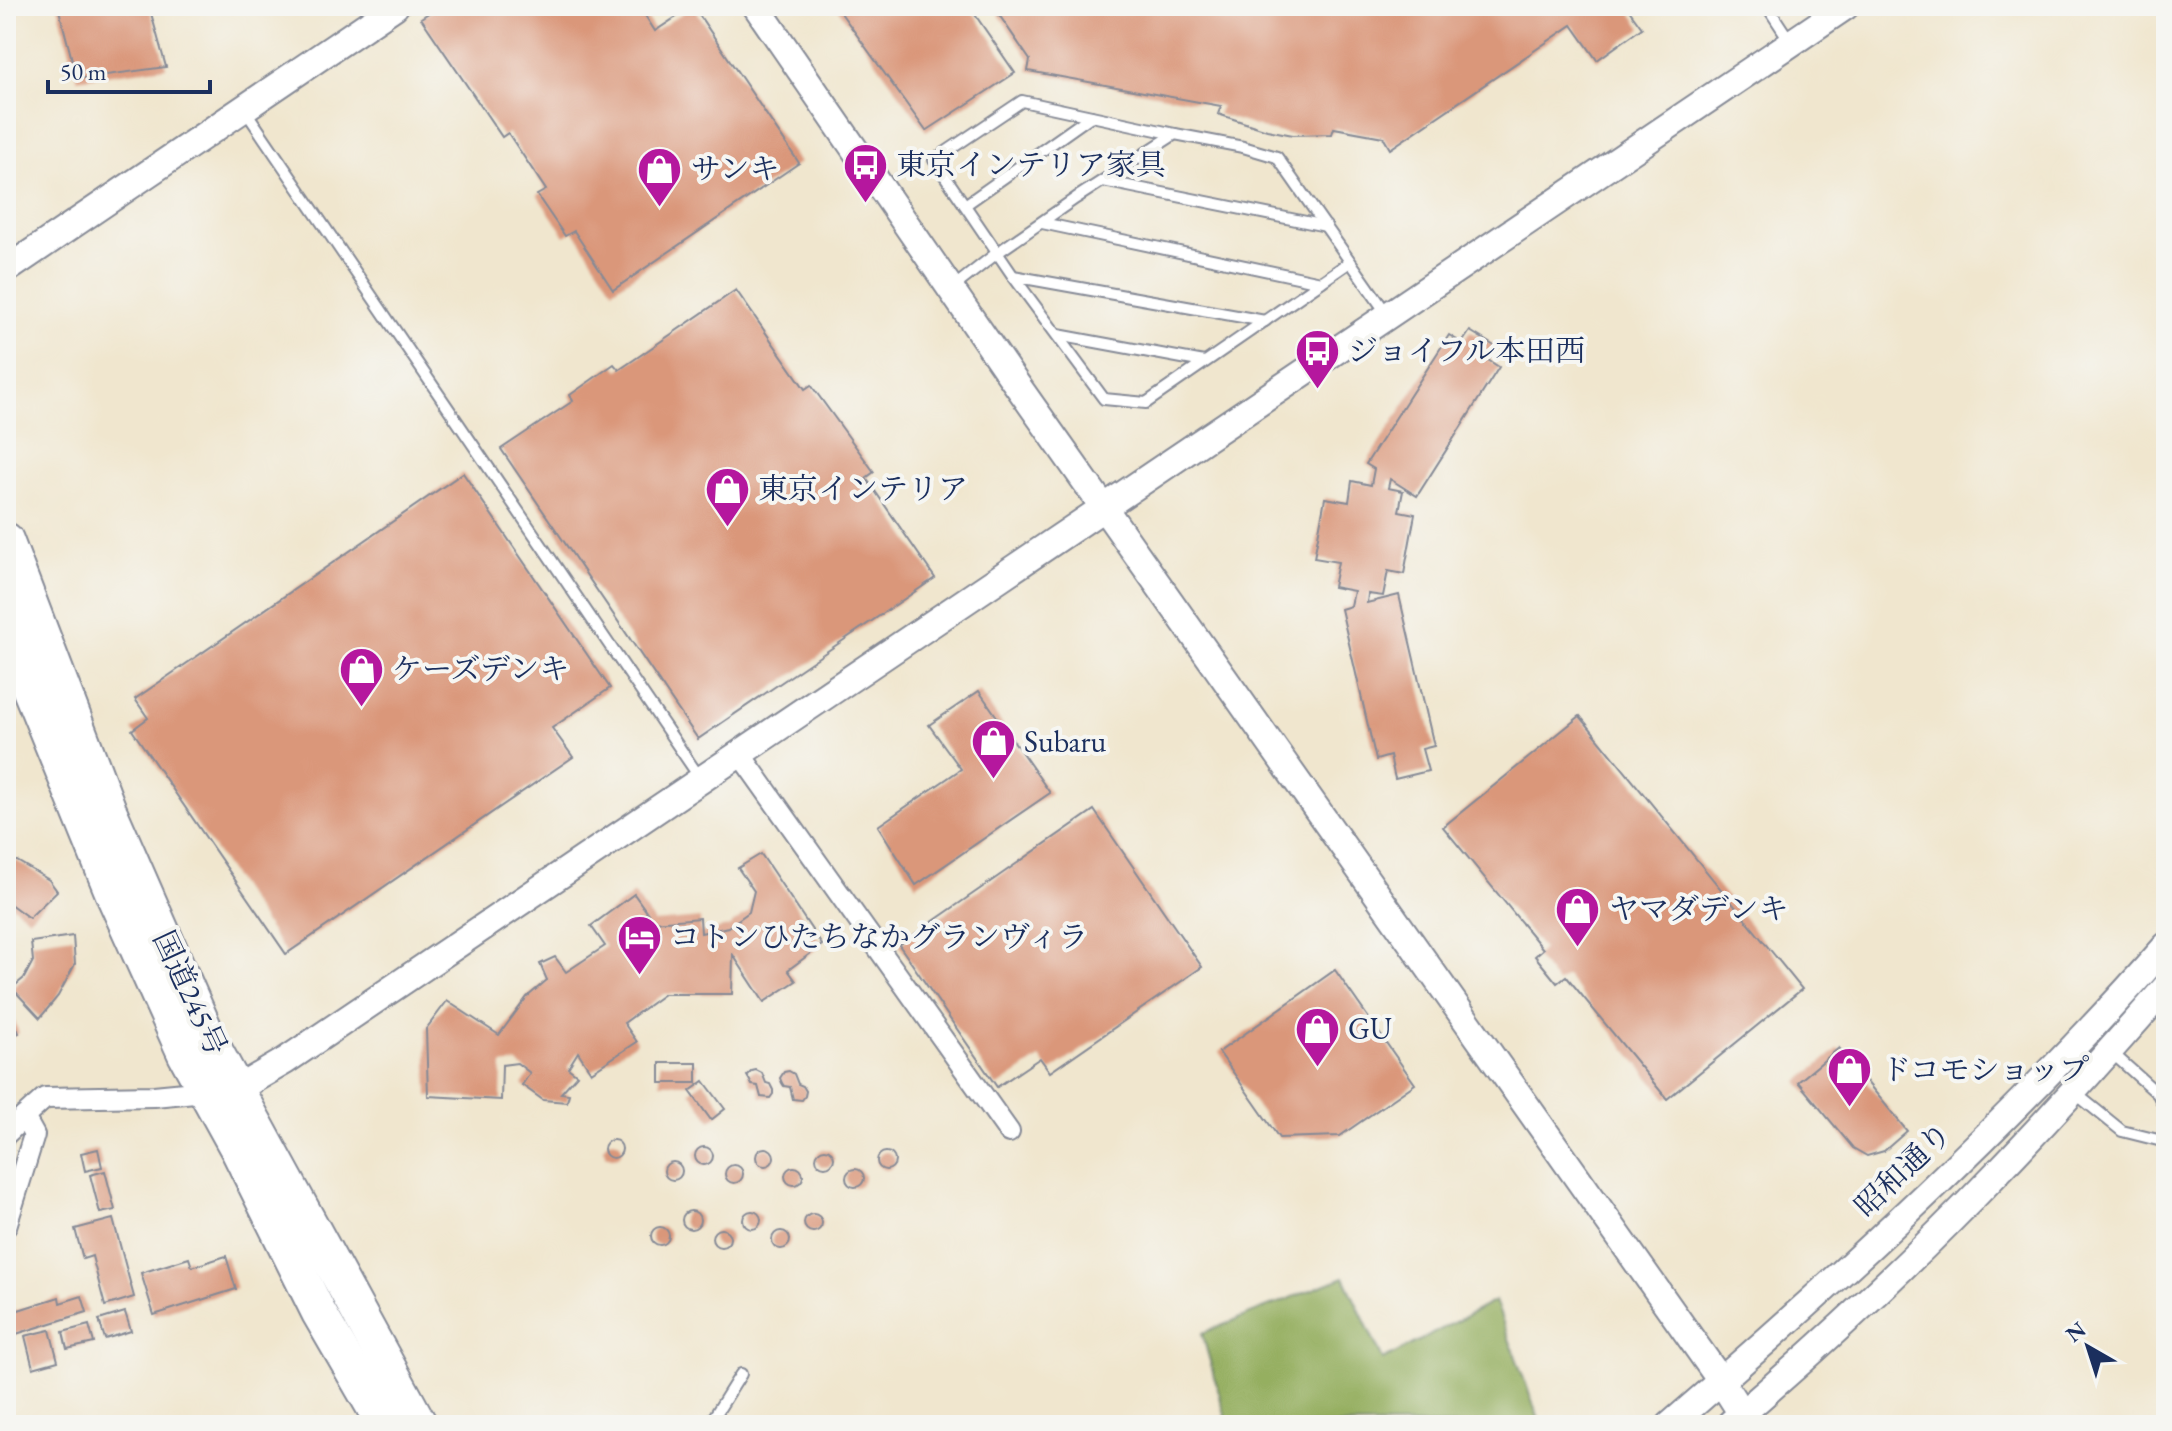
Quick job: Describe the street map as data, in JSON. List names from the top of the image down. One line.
{"streets":{"highway":["国道245号"],"street":["昭和通り"]},"places":{"bus stop":["東京インテリア家具","ジョイフル本田西"],"shop":["サンキ","東京インテリア","ケーズデンキ","Subaru","ヤマダデンキ","GU","ドコモショップ"],"hotel":["コトンひたちなかグランヴィラ"]},"scale_bar":"50 m","north":"top left"}
